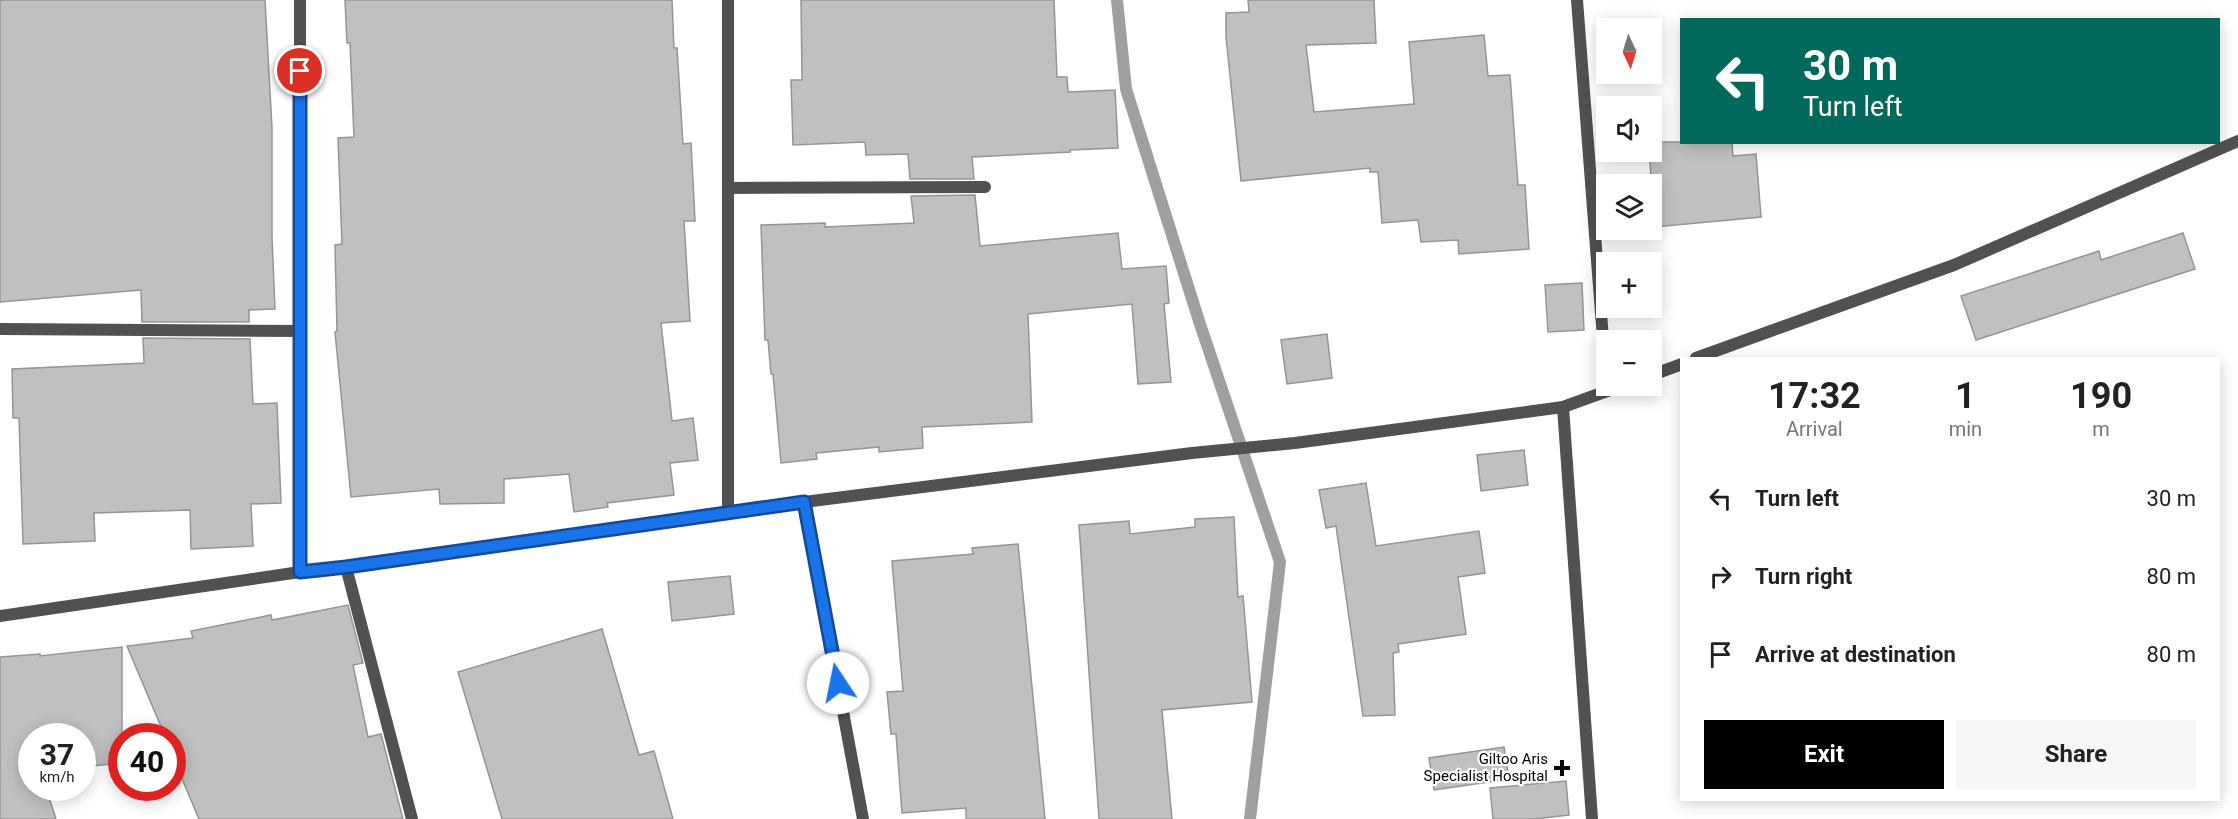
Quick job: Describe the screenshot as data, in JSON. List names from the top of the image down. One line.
{"places":{"health":["Giltoo Aris Specialist Hospital"]},"north":"bottom","page":{"map_buttons":["+","−"],"turn":["30 m","Turn left"],"eta":["17:32","Arrival","1","min","190","m"],"list":[{"name":"Turn left","value":"30 m"},{"name":"Turn right","value":"80 m"},{"name":"Arrive at destination","value":"80 m"}],"buttons":["Exit","Share"],"speed":"37 km/h","limit":"40"}}
